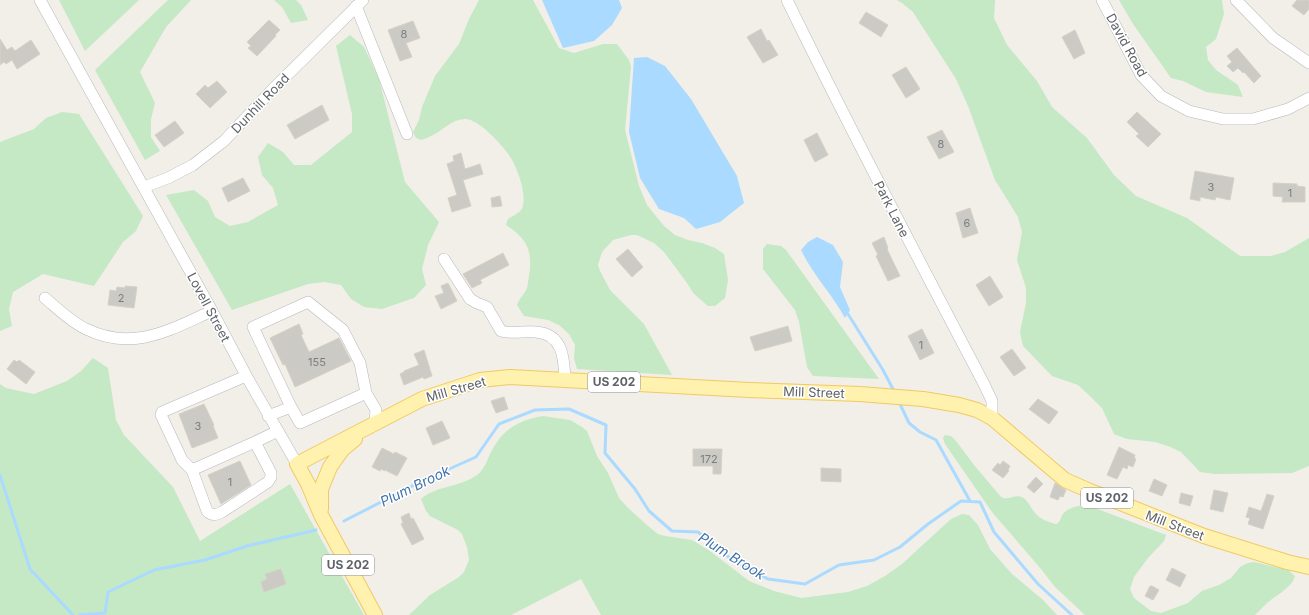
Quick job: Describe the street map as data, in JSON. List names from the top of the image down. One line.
{"streets":{"main road":["Lovell Street","US 202","Mill Street"],"street":["David Road","Dunhill Road","Park Lane"]},"crossings":[["Dunhill Road","Lovell Street"],["Park Lane","Mill Street"],["Lovell Street","US 202"],["Lovell Street","Mill Street"],["US 202","Mill Street"]],"water":["Plum Brook"],"house_numbers":["8","8","3","1","6","2","1","155","3","172","1"]}
